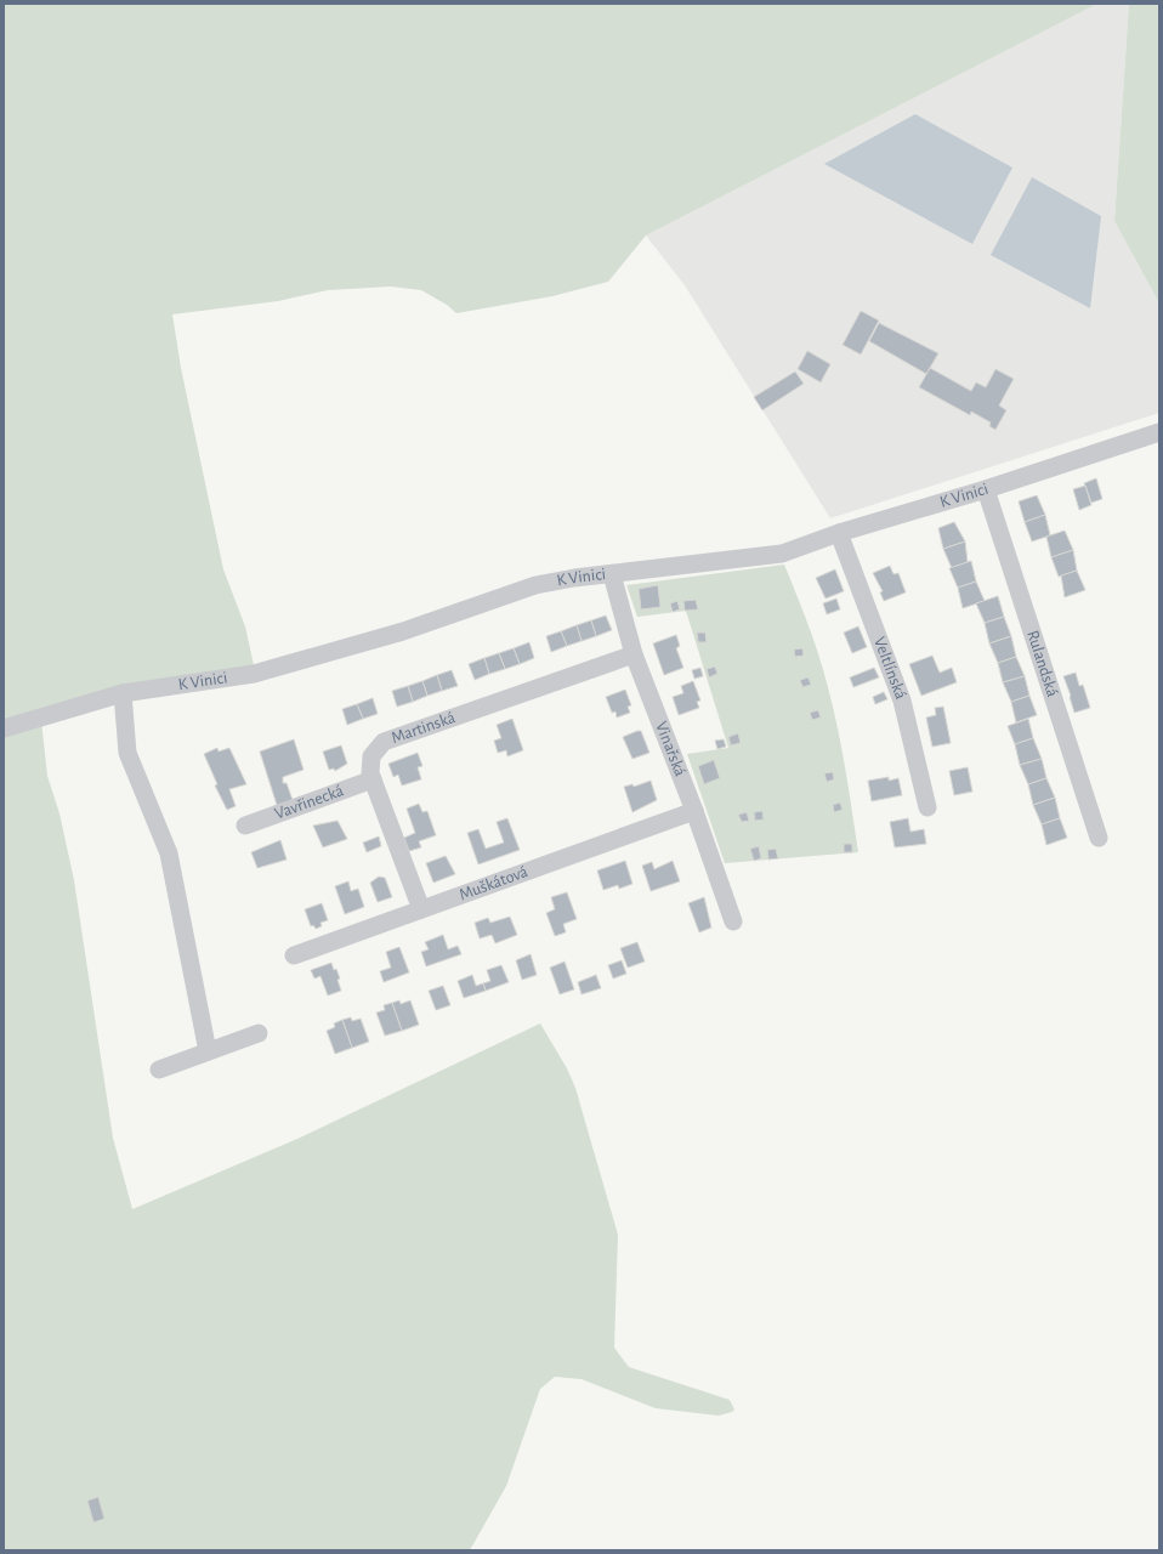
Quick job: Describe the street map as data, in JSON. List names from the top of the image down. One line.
{"streets":{"street":["K Vinici","Rulandská","Veltlínská","Martinská","Vinařská","Vavřinecká","Muškátová"]},"crossings":[["K Vinici","Rulandská"],["K Vinici","Veltlínská"],["K Vinici","Vinařská"],["Martinská","Vinařská"],["Martinská","Vavřinecká"],["Martinská","Muškátová"],["Vinařská","Muškátová"]]}
